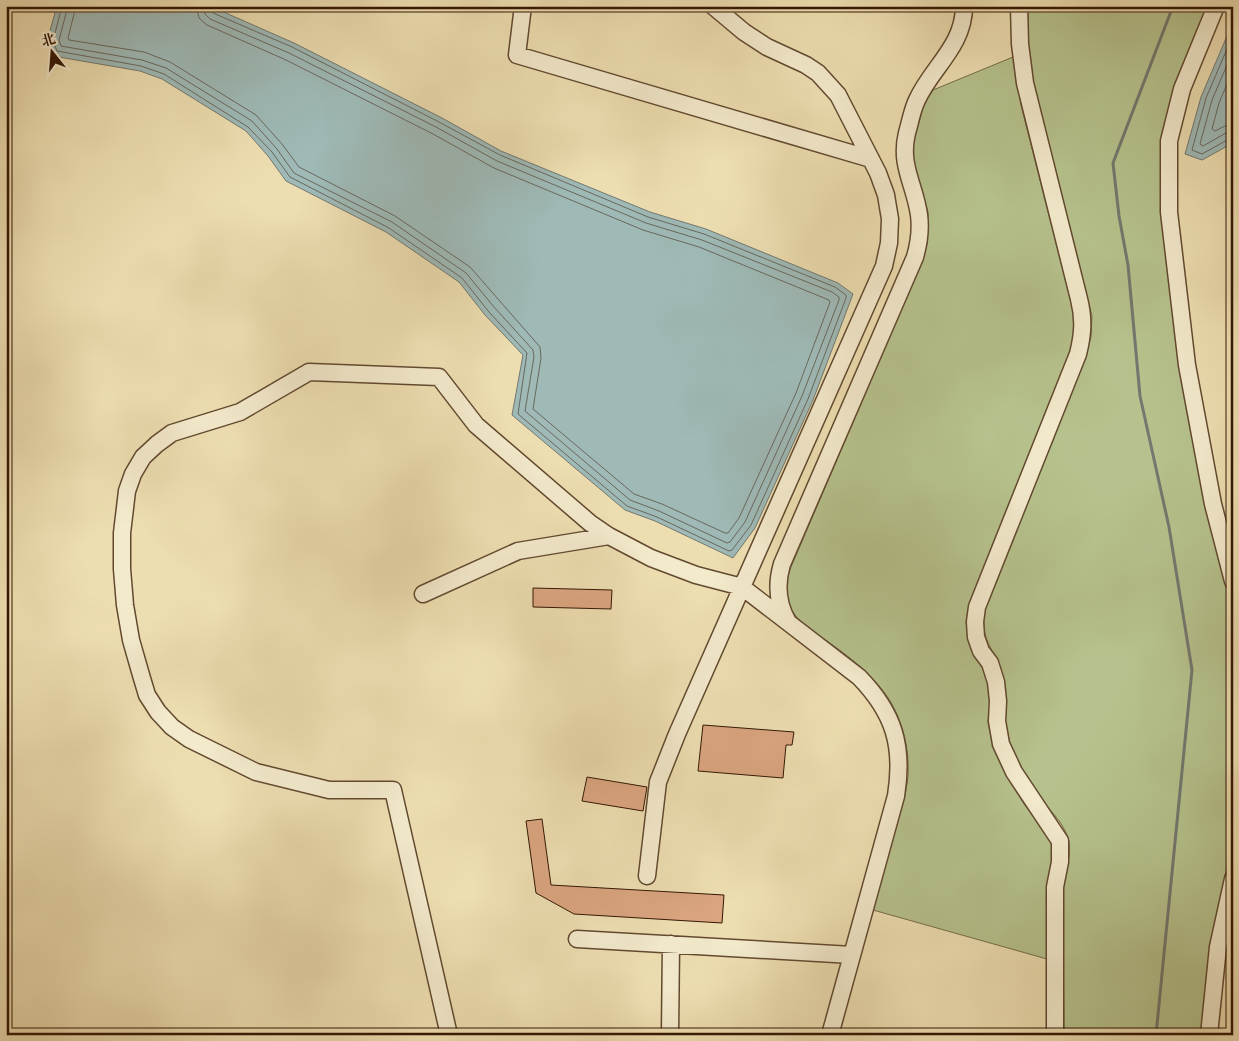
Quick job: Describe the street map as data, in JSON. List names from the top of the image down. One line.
{"north":"top"}
